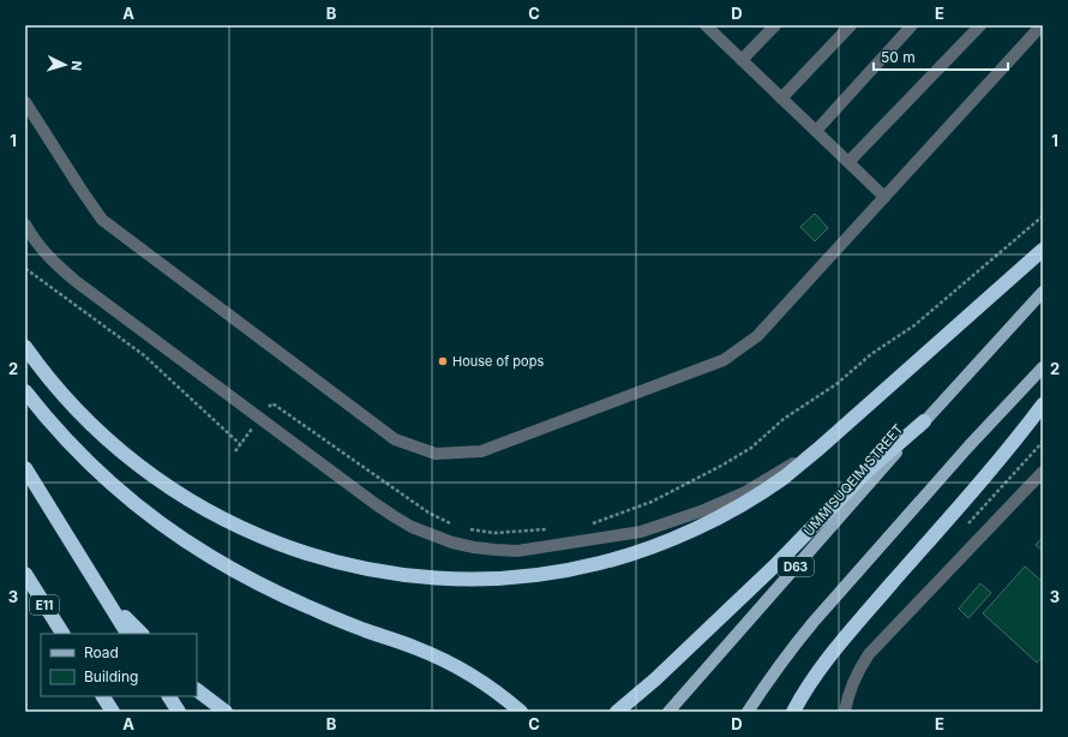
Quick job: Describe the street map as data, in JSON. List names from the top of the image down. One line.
{"streets":{"highway":["E11"],"main road":["UMM SUQEIM STREET","D63"]},"places":["House of pops"],"legend":["Road","Building"],"scale_bar":"50 m","north":"right","grid":{"columns":["A","B","C","D","E"],"rows":["1","2","3"]}}
